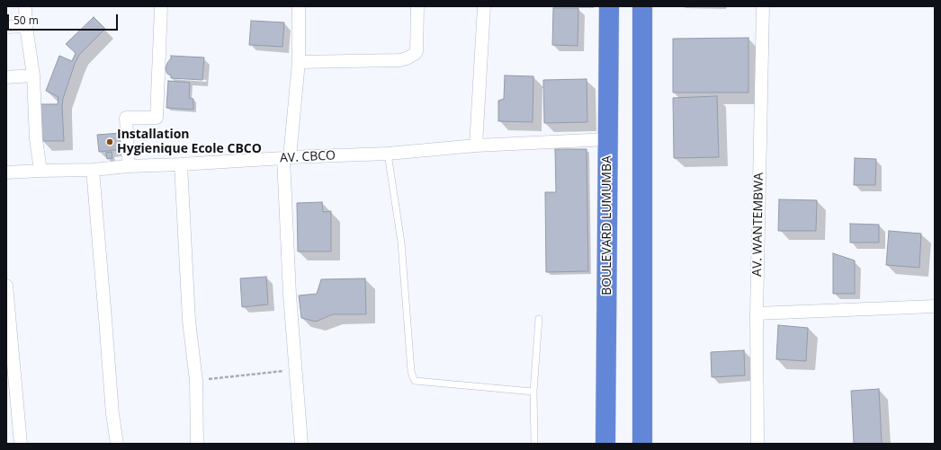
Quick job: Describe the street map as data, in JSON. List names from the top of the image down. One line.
{"streets":{"highway":["BOULEVARD LUMUMBA"],"street":["AV. CBCO","AV. WANTEMBWA"]},"crossings":[["AV. CBCO","BOULEVARD LUMUMBA"]],"places":["Installation Hygienique Ecole CBCO"],"scale_bar":"50 m"}
